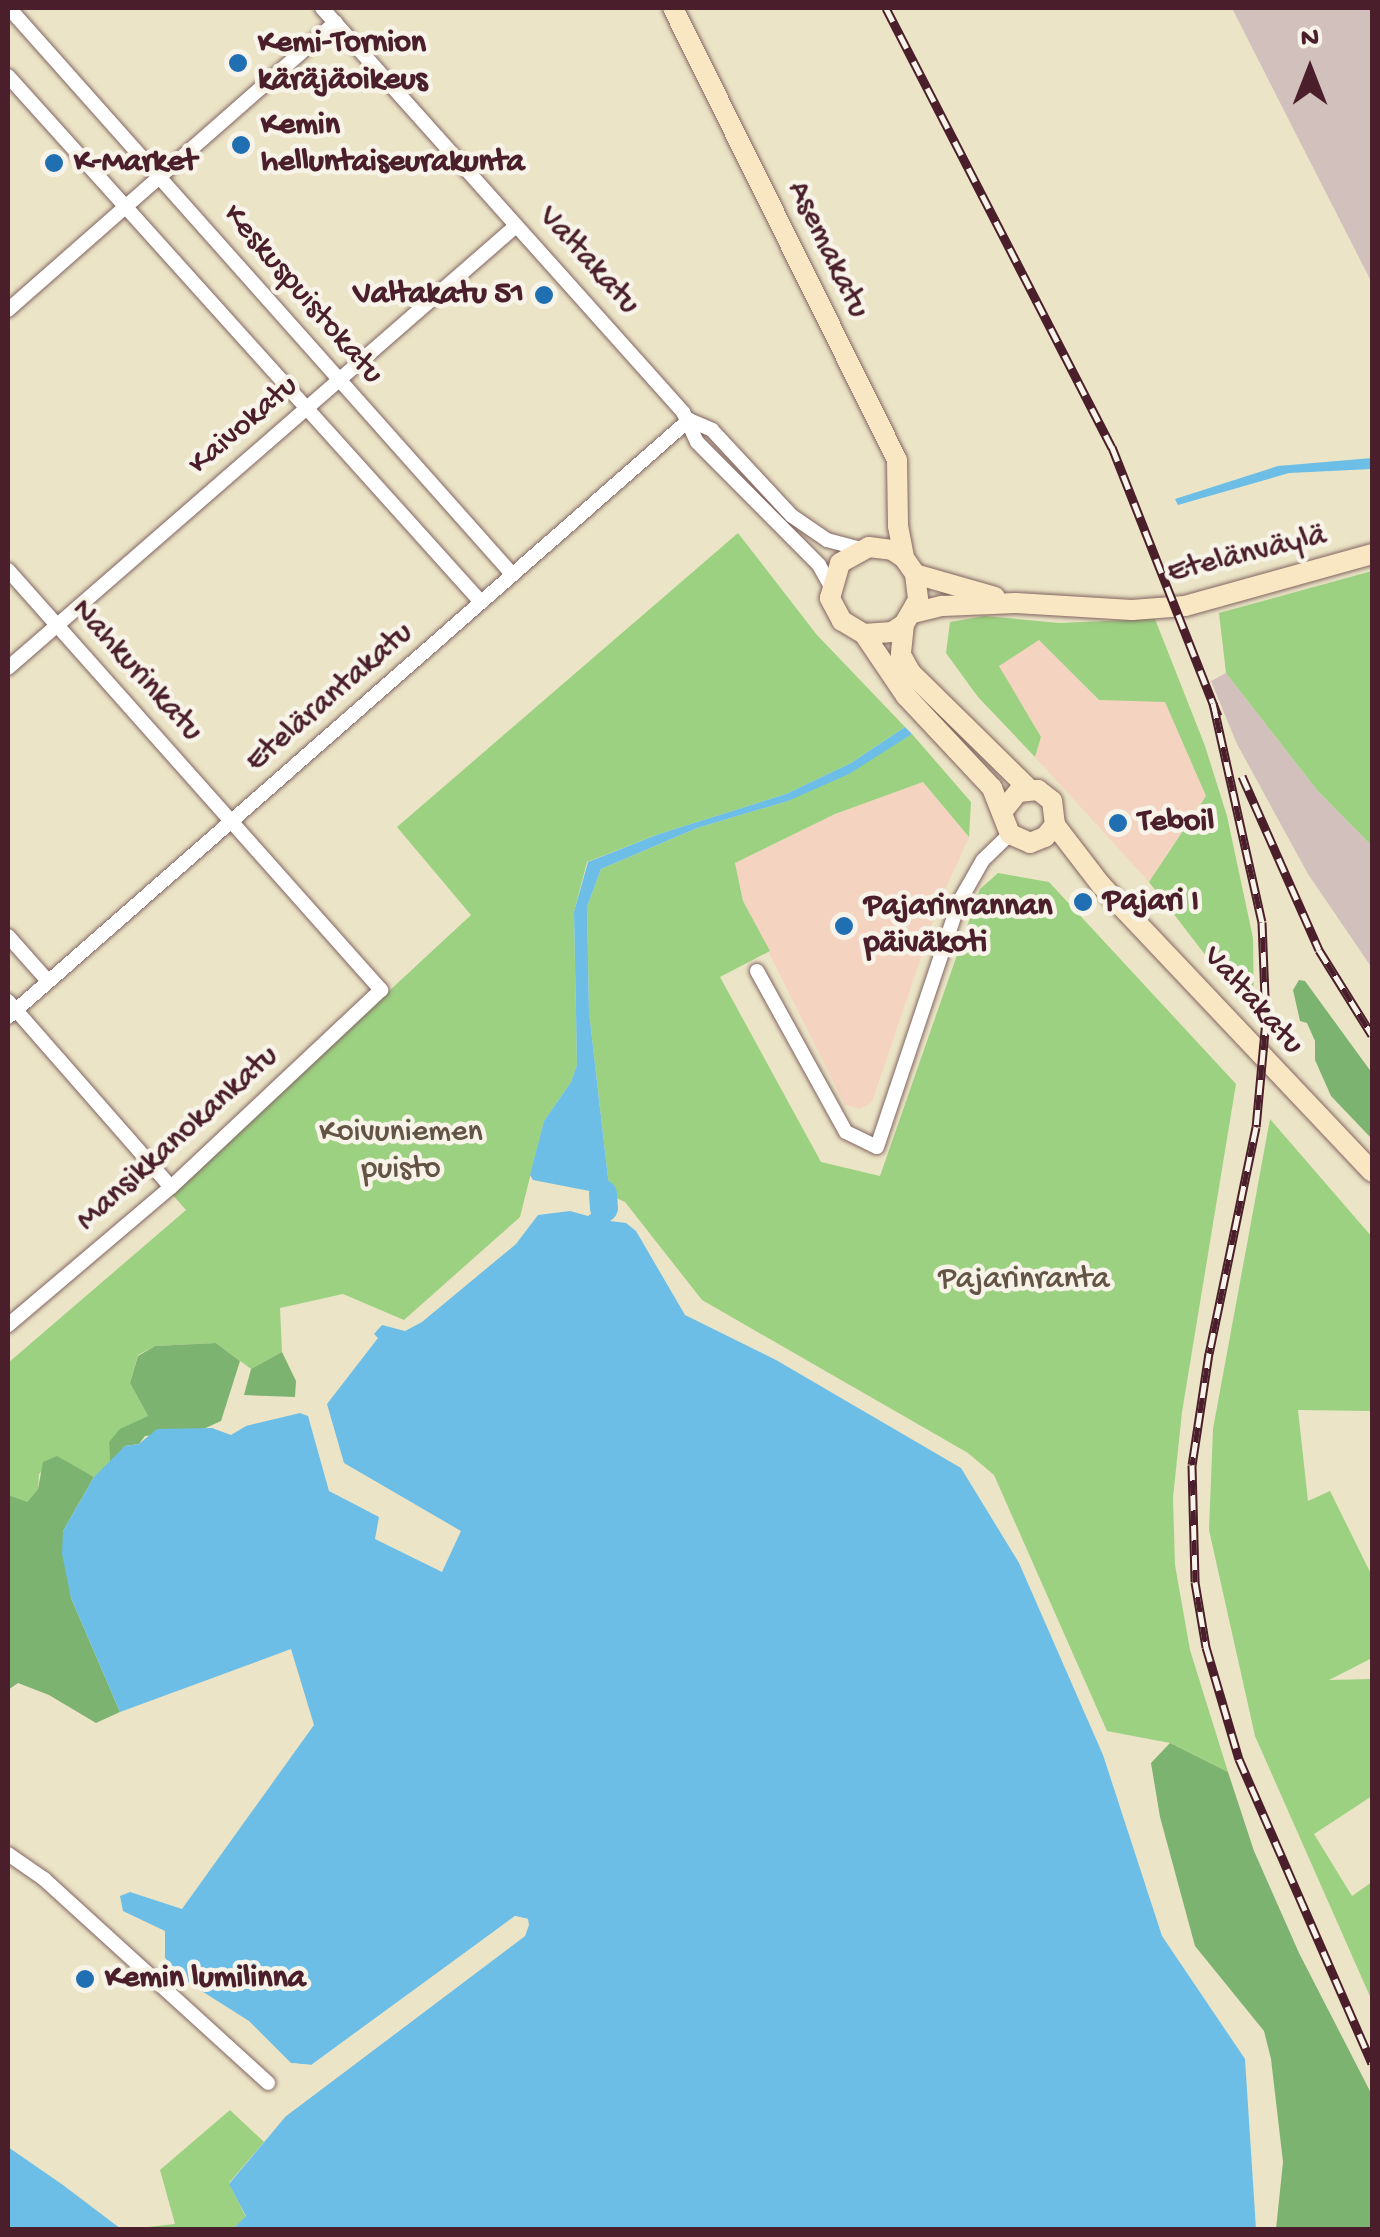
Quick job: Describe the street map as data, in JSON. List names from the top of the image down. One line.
{"streets":{"main road":["Asemakatu","Valtakatu","Etelänväylä"],"street":["Keskuspuistokatu","Kaivokatu","Nahkurinkatu","Etelärantakatu","Mansikkanokankatu"]},"crossings":[["Asemakatu","Valtakatu"],["Asemakatu","Etelänväylä"],["Valtakatu","Kaivokatu"],["Valtakatu","Etelänväylä"],["Valtakatu","Etelärantakatu"],["Keskuspuistokatu","Kaivokatu"],["Keskuspuistokatu","Etelärantakatu"],["Kaivokatu","Nahkurinkatu"],["Nahkurinkatu","Etelärantakatu"],["Nahkurinkatu","Mansikkanokankatu"]],"parks":["Koivuniemen puisto","Pajarinranta"],"places":["Kemi-Tornion käräjäoikeus","Kemin helluntaiseurakunta","K-Market","Valtakatu 51","Teboil","Pajari I","Pajarinrannan päiväkoti","Kemin lumilinna"],"north":"top"}
